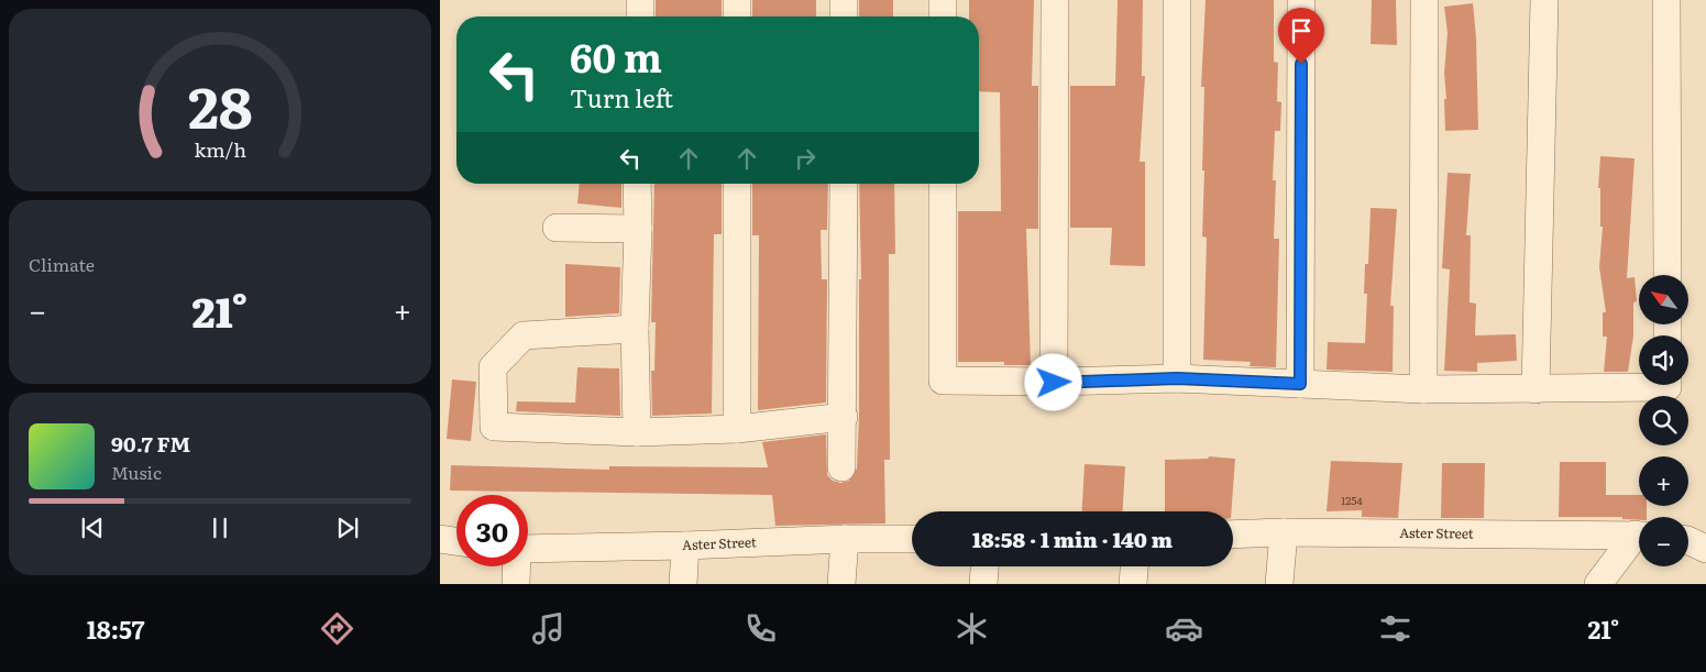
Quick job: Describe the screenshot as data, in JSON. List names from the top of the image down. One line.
{"streets":{"street":["Aster Street"]},"house_numbers":["1254"],"north":"top left","page":{"turn":["60 m","Turn left"],"tile":"Climate","map_buttons":["+","−"],"heat":["−","21°","+"],"song":["90.7 FM","Music"],"limit":"30","trip":"18:58 · 1 min · 140 m","tabs":["18:57","21°"],"gauge":["28","km/h"]}}
